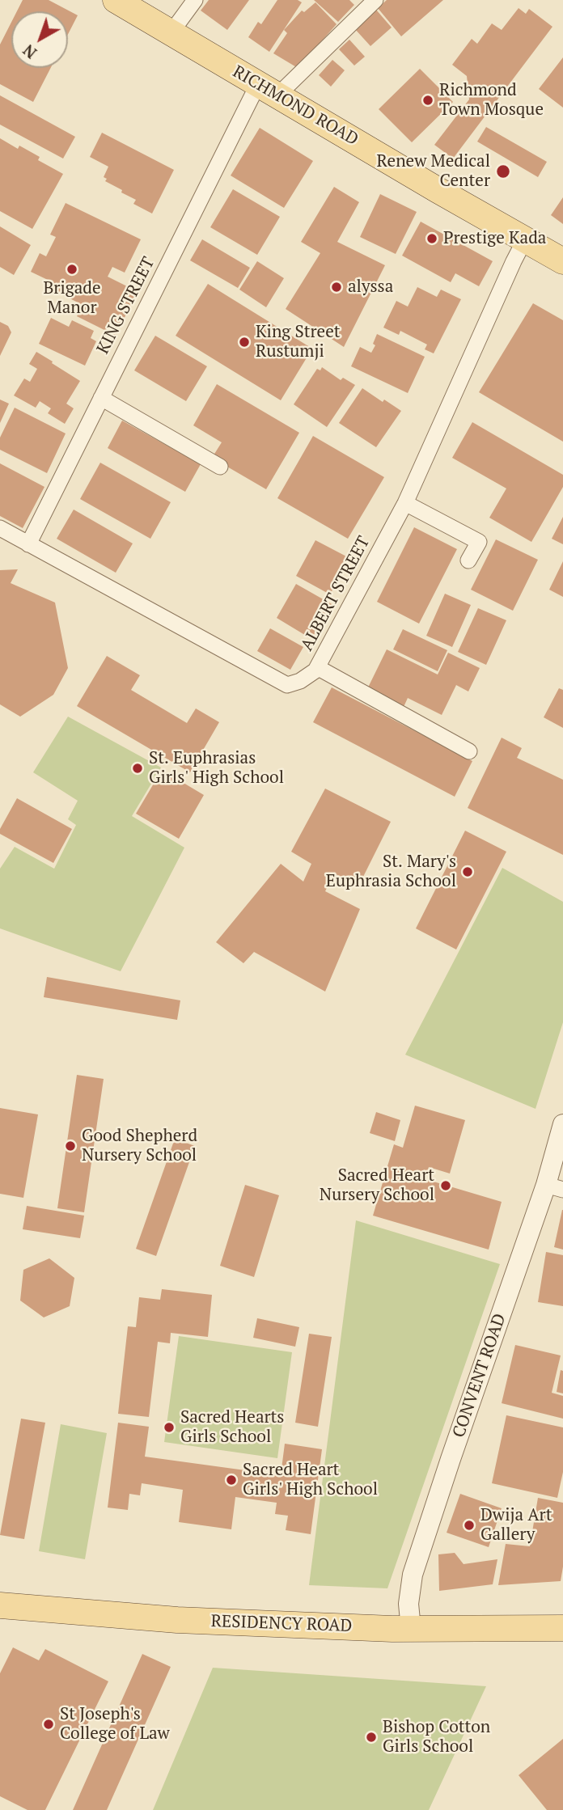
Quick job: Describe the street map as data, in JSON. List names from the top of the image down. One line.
{"streets":{"main road":["RICHMOND ROAD","RESIDENCY ROAD"],"street":["KING STREET","ALBERT STREET","CONVENT ROAD"]},"crossings":[["RICHMOND ROAD","KING STREET"],["RICHMOND ROAD","ALBERT STREET"],["KING STREET","ALBERT STREET"],["CONVENT ROAD","RESIDENCY ROAD"]],"places":["Richmond Town Mosque","Renew Medical Center","Prestige Kada","Brigade Manor","alyssa","King Street Rustumji","St. Euphrasias Girls' High School","St. Mary's Euphrasia School","Good Shepherd Nursery School","Sacred Heart Nursery School","Sacred Hearts Girls School","Sacred Heart Girls' High School","Dwija Art Gallery","St Joseph's College of Law","Bishop Cotton Girls School"],"north":"bottom left"}
